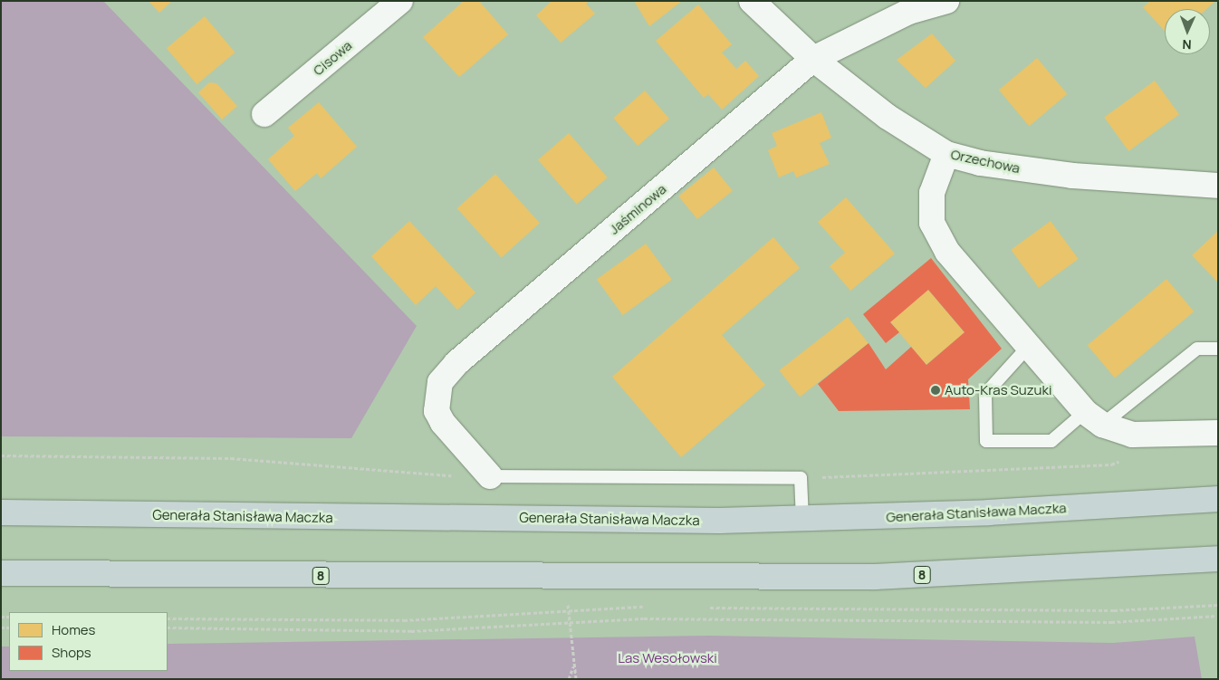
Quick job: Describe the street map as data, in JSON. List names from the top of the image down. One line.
{"streets":{"highway":["Generała Stanisława Maczka","8"],"street":["Cisowa","Orzechowa","Jaśminowa"]},"crossings":[["Orzechowa","Jaśminowa"]],"parks":["Las Wesołowski"],"places":["Auto-Kras Suzuki"],"legend":["Homes","Shops"],"north":"bottom"}
